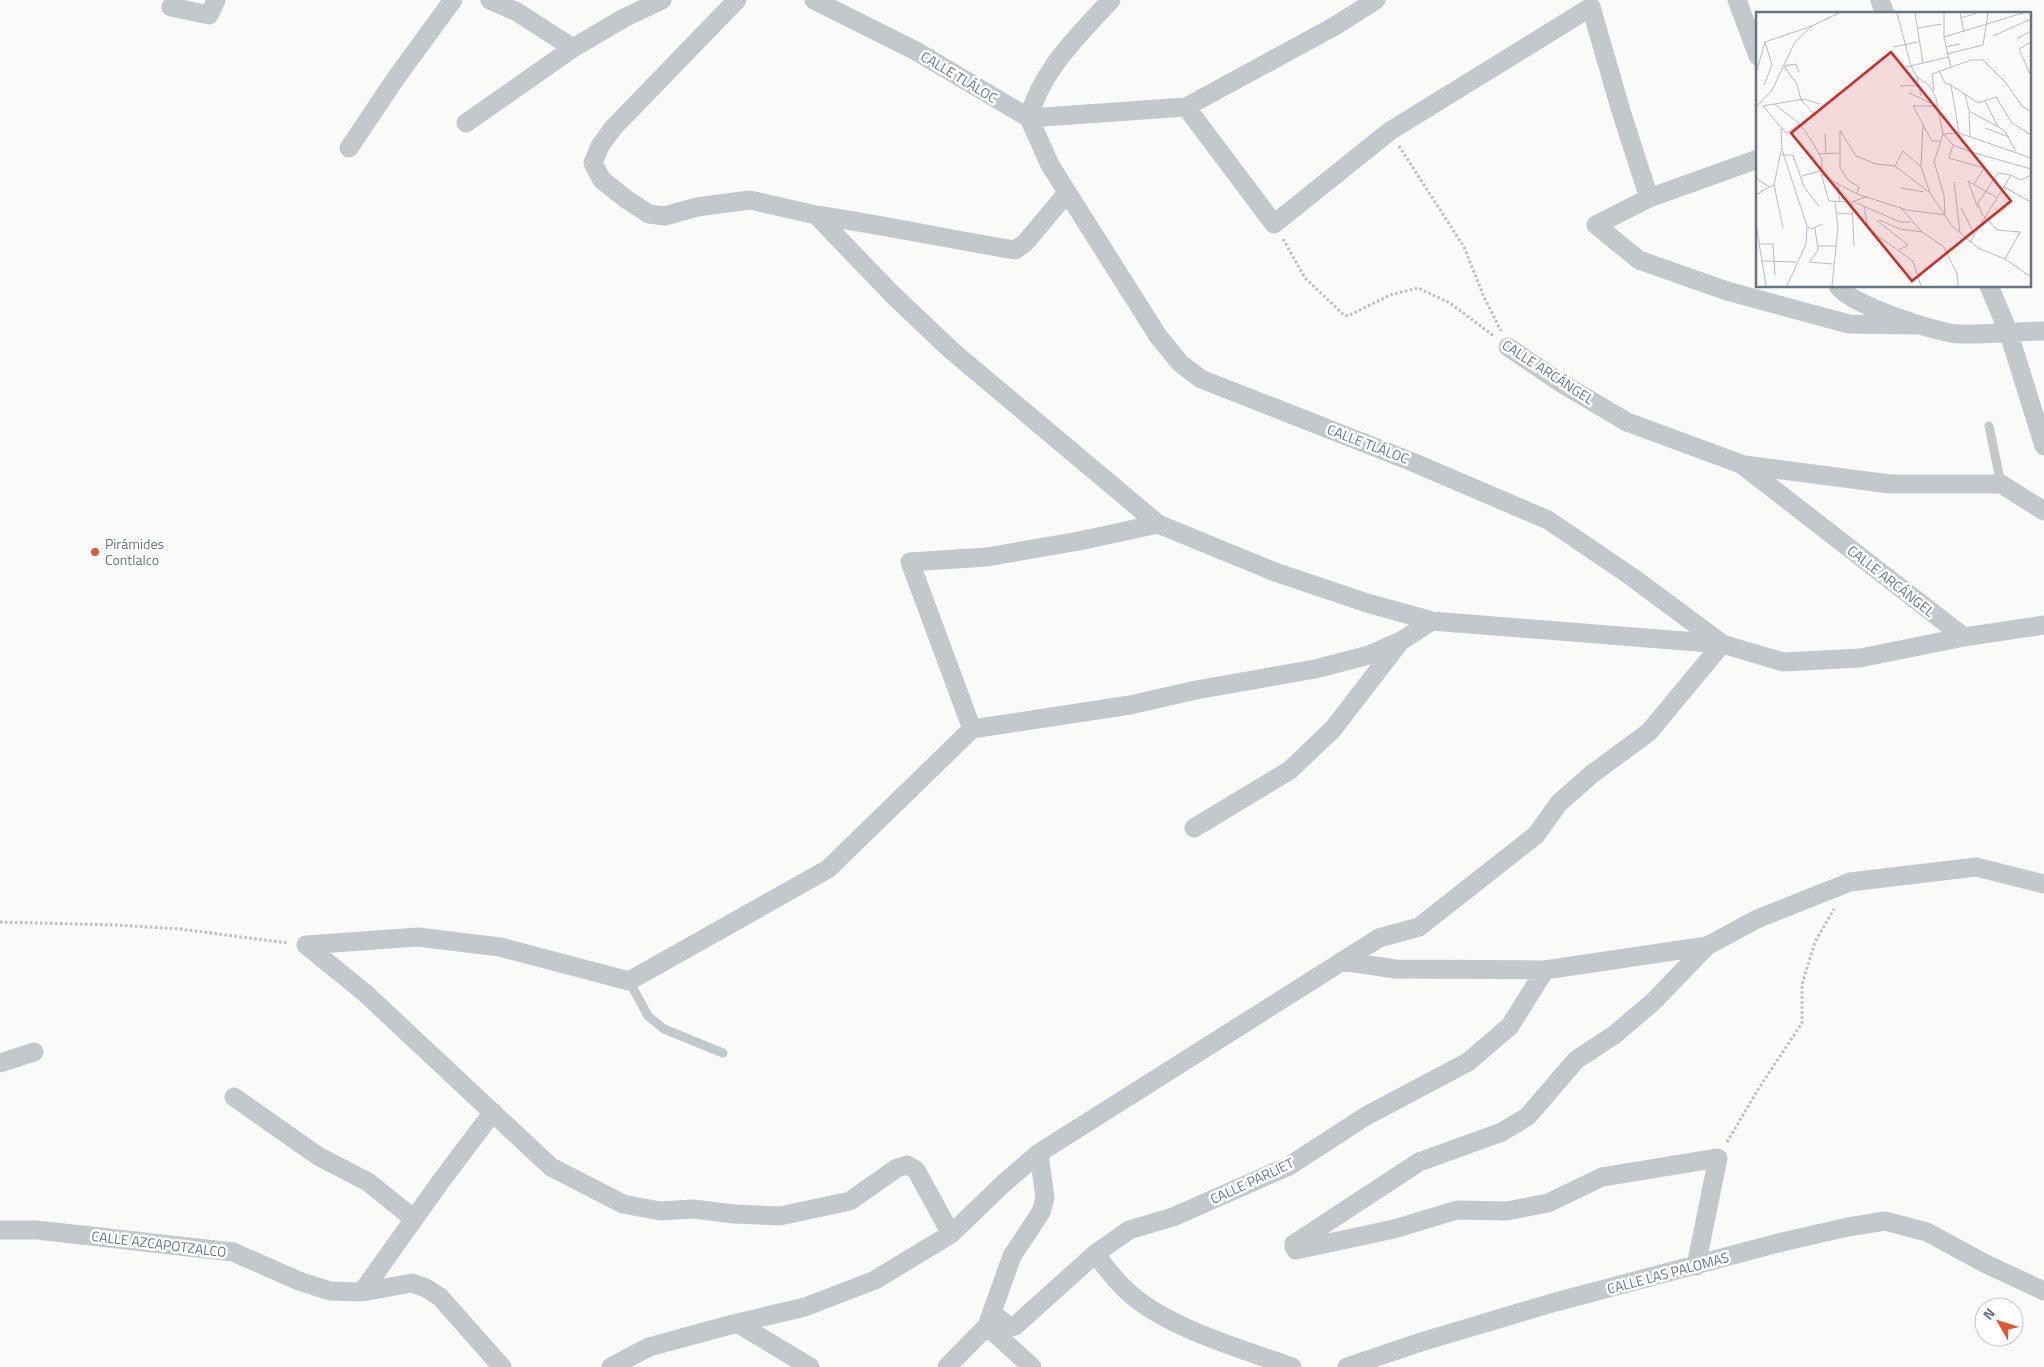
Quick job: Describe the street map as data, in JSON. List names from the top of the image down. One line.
{"streets":{"street":["CALLE TLÁLOC","CALLE ARCÁNGEL","CALLE PARLIET","CALLE AZCAPOTZALCO","CALLE LAS PALOMAS"]},"places":["Pirámides Contlalco"],"north":"top left"}
